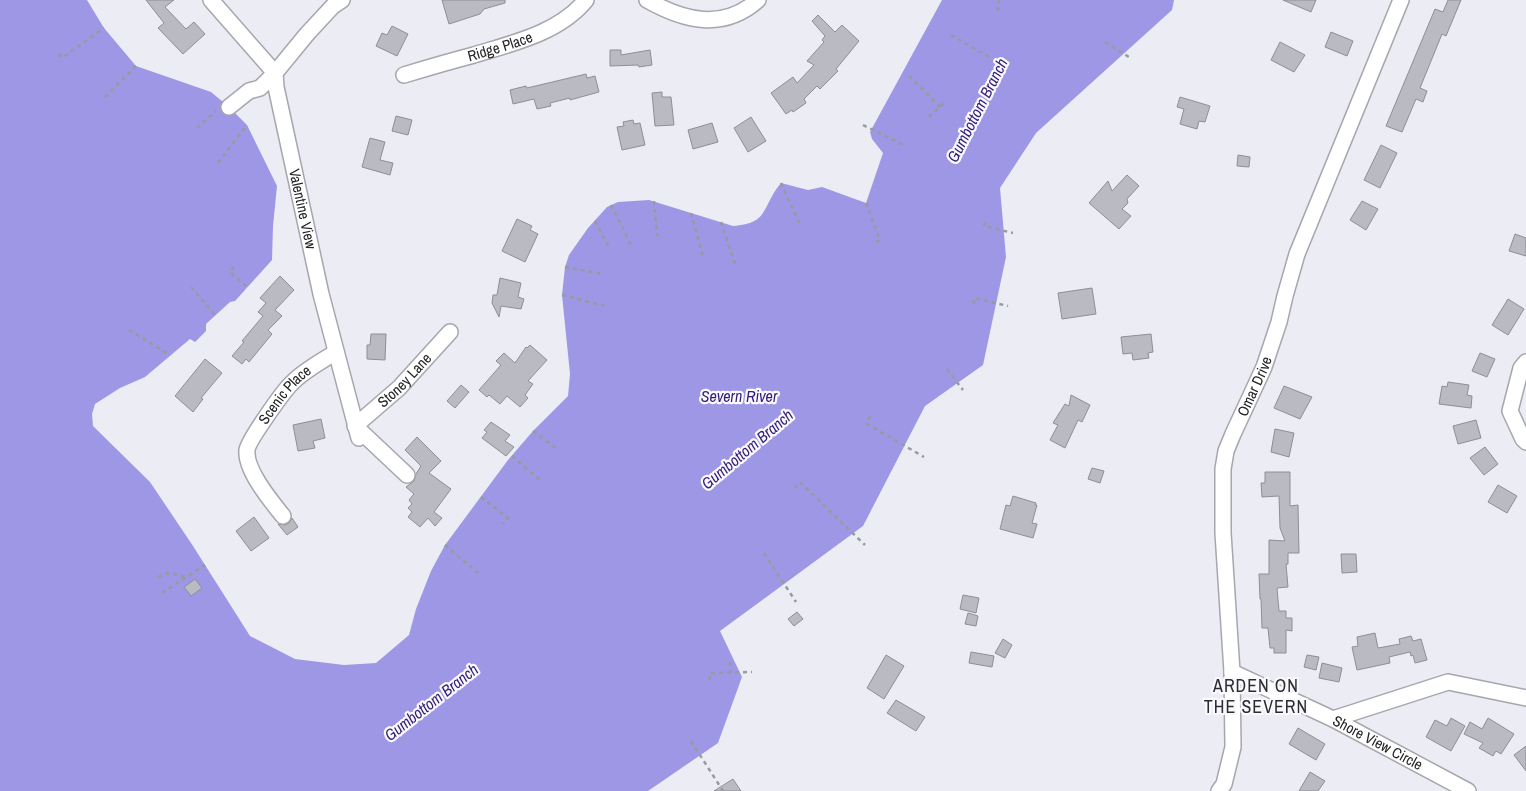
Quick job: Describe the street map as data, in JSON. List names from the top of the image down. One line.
{"streets":{"street":["Ridge Place","Valentine View","Stoney Lane","Omar Drive","Scenic Place","Shore View Circle"]},"crossings":[["Valentine View","Stoney Lane"],["Valentine View","Scenic Place"],["Omar Drive","Shore View Circle"]],"districts":["ARDEN ON THE SEVERN"],"water":["Gumbottom Branch","Severn River"]}
